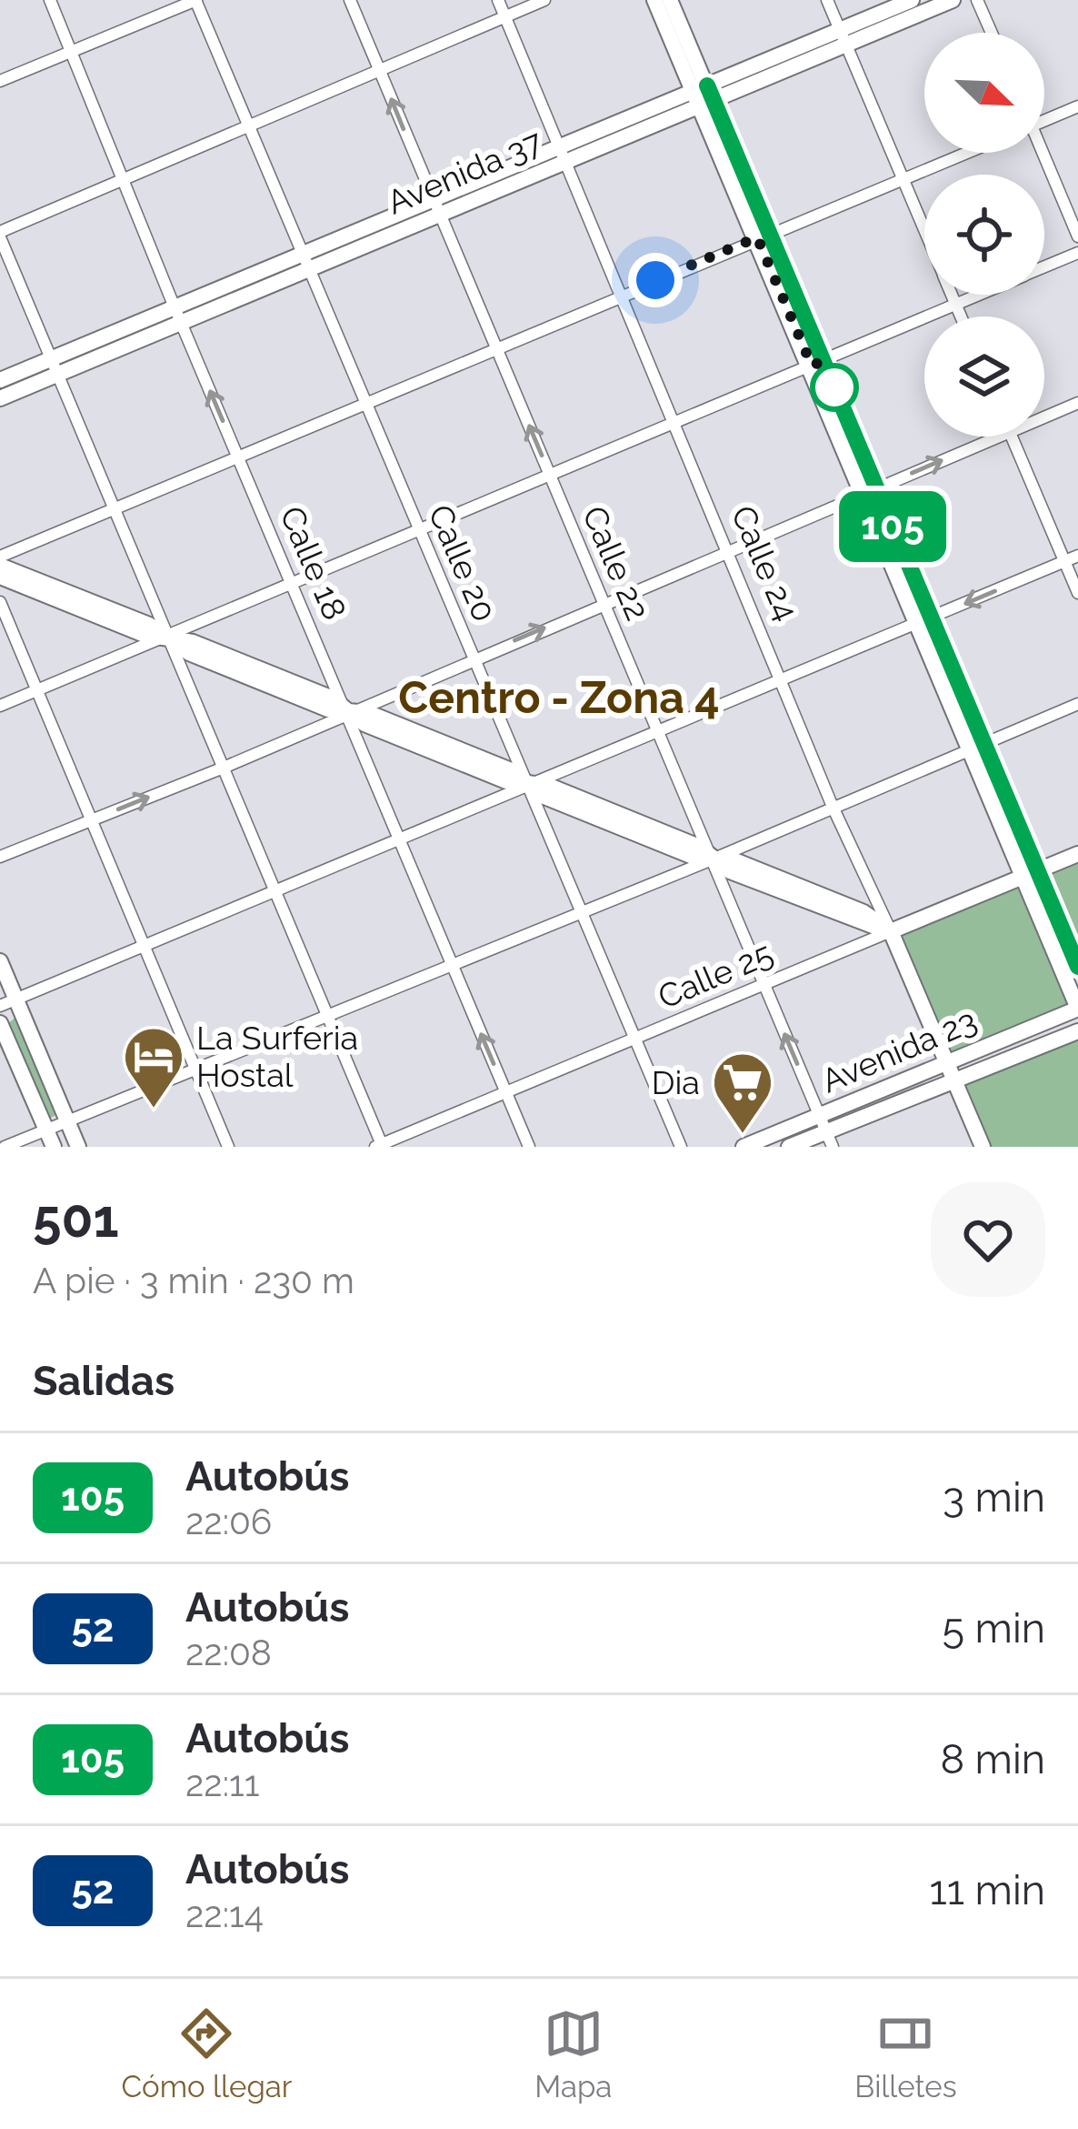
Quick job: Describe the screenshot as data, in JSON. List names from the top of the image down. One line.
{"streets":{"main road":["Avenida 37","Calle 24","Calle 25","Avenida 23"],"street":["Calle 18","Calle 20","Calle 22"]},"crossings":[["Avenida 37","Calle 18"],["Avenida 37","Calle 20"],["Avenida 37","Calle 22"],["Avenida 37","Calle 24"],["Calle 18","Calle 25"],["Calle 20","Calle 25"],["Calle 22","Calle 25"],["Calle 22","Avenida 23"],["Calle 24","Calle 25"],["Calle 24","Avenida 23"]],"one_way":["Calle 22"],"districts":["Centro - Zona 4"],"places":{"hotel":["La Surferia Hostal"],"supermarket":["Dia"]},"lines":["bus line 105"],"north":"bottom right","page":{"on_map":"105","heading":[["501","A pie · 3 min · 230 m"],"Salidas"],"list":[{"mark":"105","name":"Autobús","note":"22:06","value":"3 min"},{"mark":"52","name":"Autobús","note":"22:08","value":"5 min"},{"mark":"105","name":"Autobús","note":"22:11","value":"8 min"},{"mark":"52","name":"Autobús","note":"22:14","value":"11 min"}],"tabs":["Cómo llegar","Mapa","Billetes"]}}
